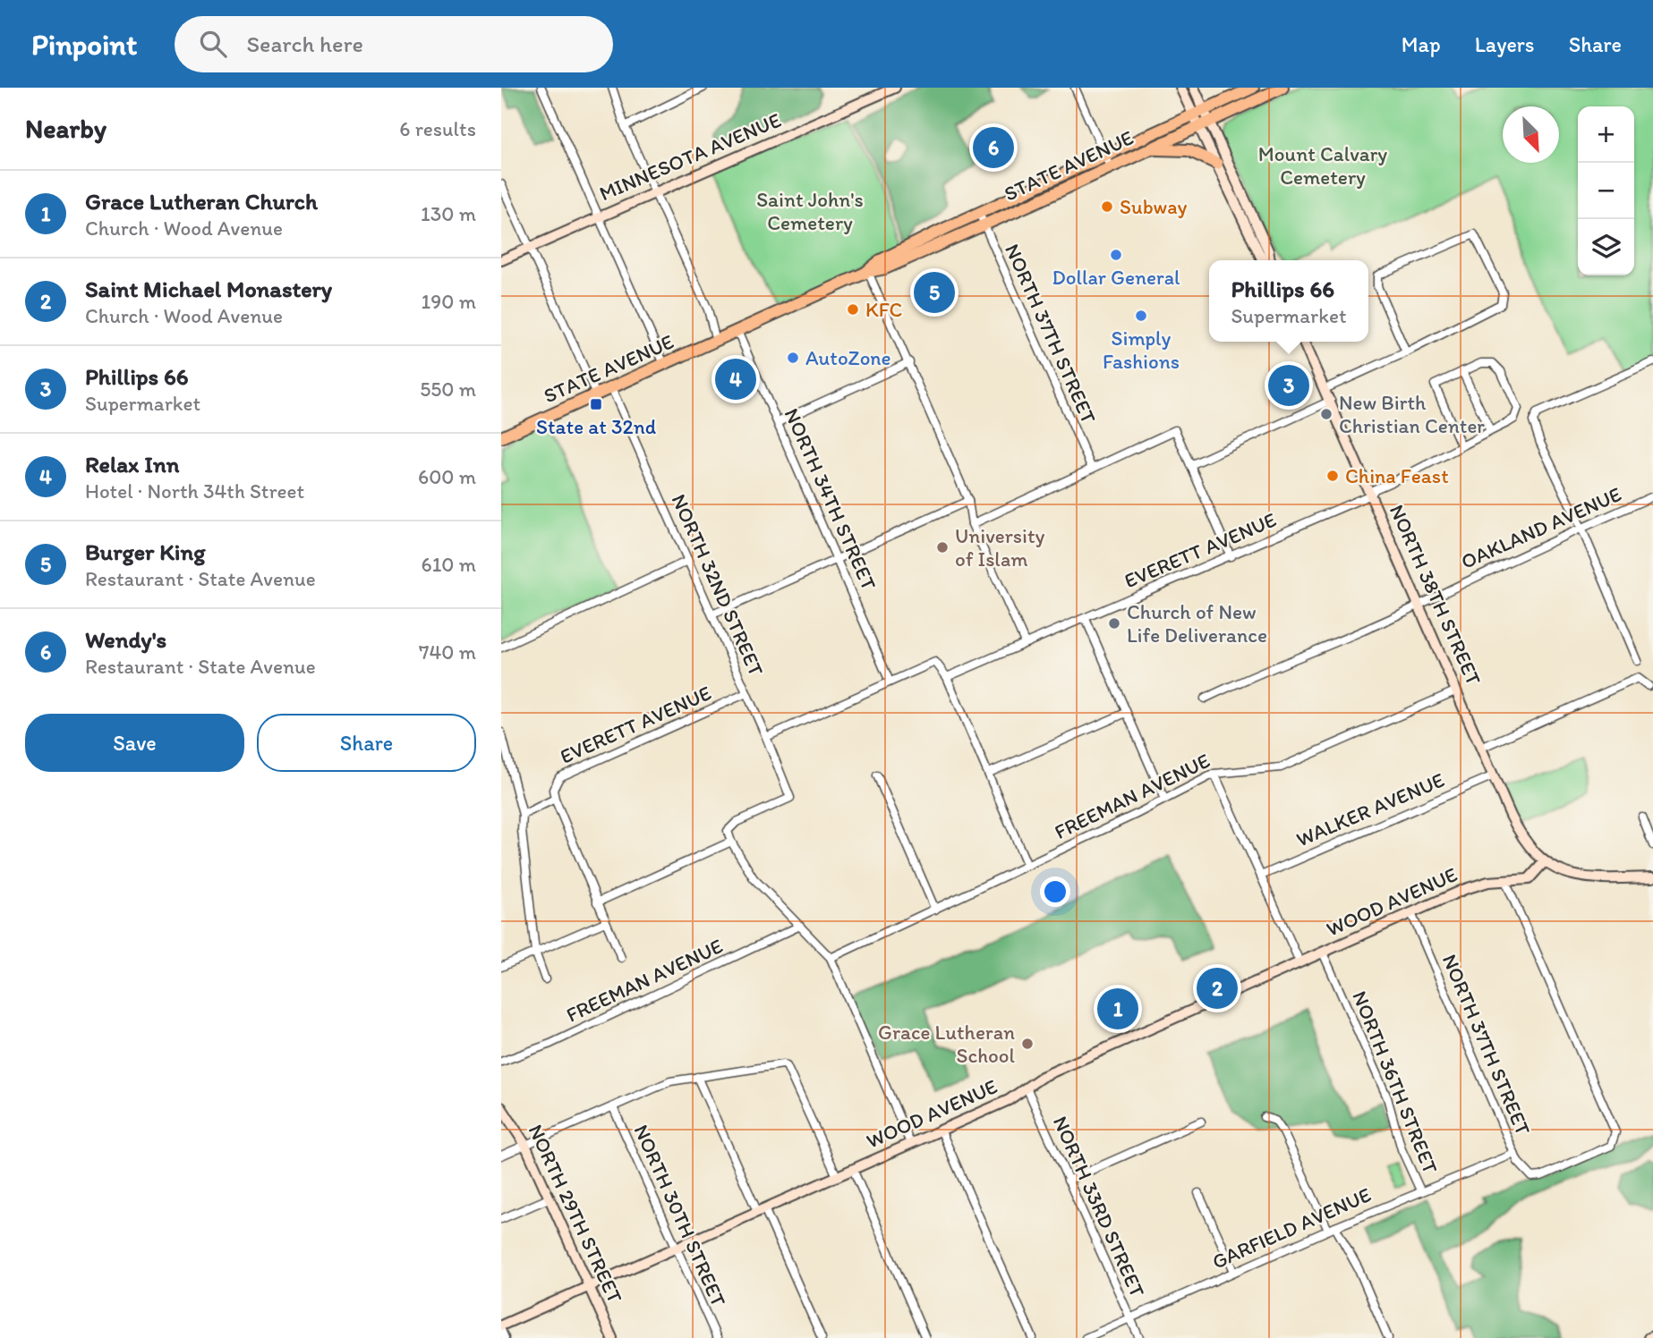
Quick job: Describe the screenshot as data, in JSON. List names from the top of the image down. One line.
{"streets":{"main road":["MINNESOTA AVENUE","STATE AVENUE","NORTH 38TH STREET","WOOD AVENUE","NORTH 29TH STREET"],"street":["NORTH 37TH STREET","NORTH 34TH STREET","OAKLAND AVENUE","EVERETT AVENUE","NORTH 32ND STREET","FREEMAN AVENUE","WALKER AVENUE","NORTH 36TH STREET","NORTH 33RD STREET","NORTH 30TH STREET","GARFIELD AVENUE"]},"crossings":[["STATE AVENUE","NORTH 37TH STREET"],["STATE AVENUE","NORTH 34TH STREET"],["STATE AVENUE","NORTH 32ND STREET"],["NORTH 37TH STREET","WOOD AVENUE"],["NORTH 37TH STREET","GARFIELD AVENUE"],["OAKLAND AVENUE","NORTH 38TH STREET"],["EVERETT AVENUE","NORTH 32ND STREET"],["EVERETT AVENUE","NORTH 38TH STREET"],["NORTH 38TH STREET","FREEMAN AVENUE"],["NORTH 38TH STREET","WALKER AVENUE"],["NORTH 38TH STREET","WOOD AVENUE"],["WOOD AVENUE","NORTH 36TH STREET"],["WOOD AVENUE","NORTH 33RD STREET"],["WOOD AVENUE","NORTH 29TH STREET"],["WOOD AVENUE","NORTH 30TH STREET"],["NORTH 36TH STREET","GARFIELD AVENUE"],["NORTH 33RD STREET","GARFIELD AVENUE"]],"parks":["Mount Calvary Cemetery","Saint John's Cemetery"],"places":{"other":["Subway","Dollar General","KFC","Simply Fashions","AutoZone","New Birth Christian Center","China Feast","University of Islam","Church of New Life Deliverance","Grace Lutheran School"],"transit":["State at 32nd"]},"north":"bottom right","page":{"header":"Pinpoint","search":"Search here","nav":["Map","Layers","Share"],"heading":["Nearby","6 results"],"map_buttons":["+","−"],"pins":["6","5","4","3","2","1"],"list":[{"mark":"1","name":"Grace Lutheran Church","note":"Church · Wood Avenue","value":"130 m"},{"mark":"2","name":"Saint Michael Monastery","note":"Church · Wood Avenue","value":"190 m"},{"mark":"3","name":"Phillips 66","note":"Supermarket","value":"550 m"},{"mark":"4","name":"Relax Inn","note":"Hotel · North 34th Street","value":"600 m"},{"mark":"5","name":"Burger King","note":"Restaurant · State Avenue","value":"610 m"},{"mark":"6","name":"Wendy's","note":"Restaurant · State Avenue","value":"740 m"}],"popup":["Phillips 66","Supermarket"],"buttons":["Save","Share"]}}
